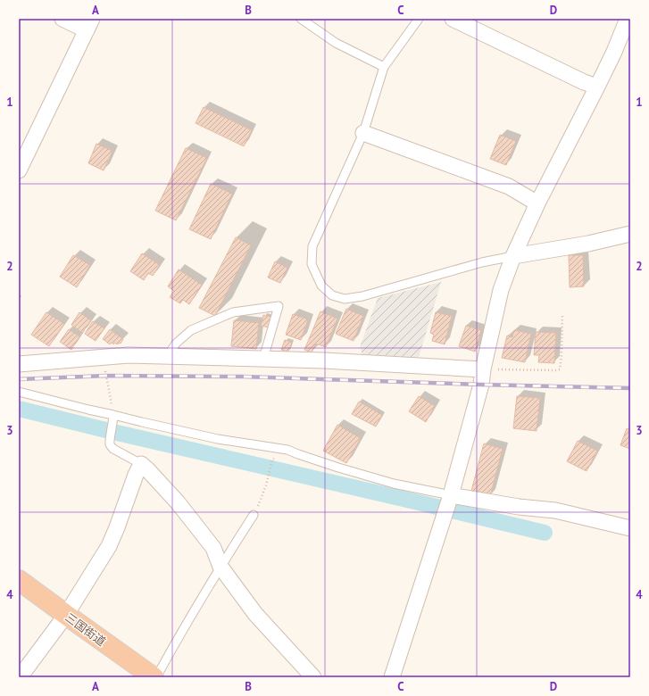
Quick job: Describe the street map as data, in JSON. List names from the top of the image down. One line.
{"streets":{"highway":["三国街道"]},"grid":{"columns":["A","B","C","D"],"rows":["1","2","3","4"]}}
